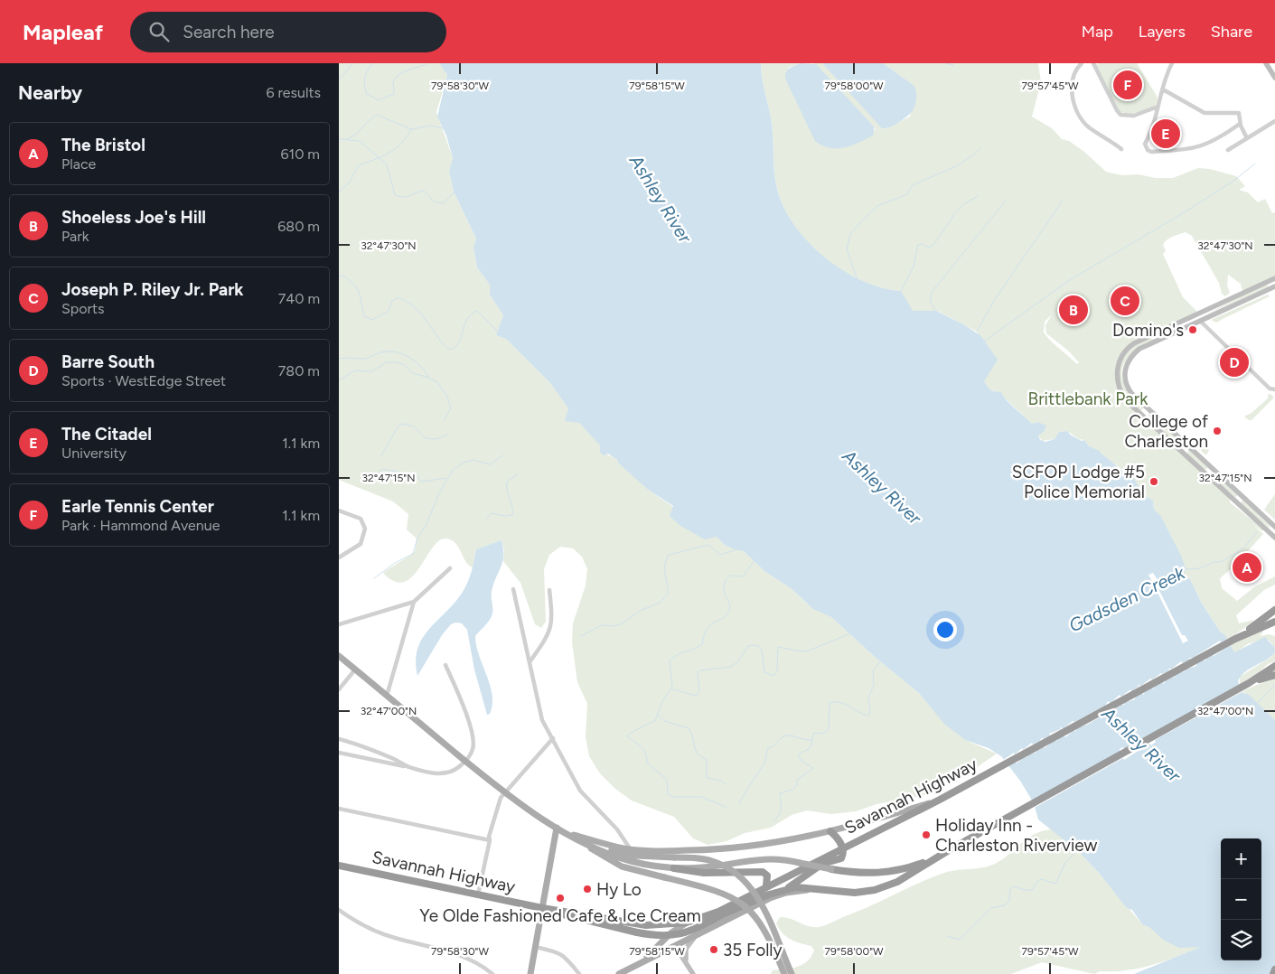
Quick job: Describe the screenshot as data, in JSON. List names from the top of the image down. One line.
{"streets":{"highway":["Savannah Highway"]},"water":["Ashley River","Gadsden Creek"],"parks":["Brittlebank Park"],"places":["Domino's","College of Charleston","SCFOP Lodge #5 Police Memorial","Holiday Inn - Charleston Riverview","Hy Lo","Ye Olde Fashioned Cafe & Ice Cream","35 Folly"],"page":{"header":"Mapleaf","search":"Search here","nav":["Map","Layers","Share"],"heading":["Nearby","6 results"],"pins":["F","E","C","B","D","A"],"list":[{"mark":"A","name":"The Bristol","note":"Place","value":"610 m"},{"mark":"B","name":"Shoeless Joe's Hill","note":"Park","value":"680 m"},{"mark":"C","name":"Joseph P. Riley Jr. Park","note":"Sports","value":"740 m"},{"mark":"D","name":"Barre South","note":"Sports · WestEdge Street","value":"780 m"},{"mark":"E","name":"The Citadel","note":"University","value":"1.1 km"},{"mark":"F","name":"Earle Tennis Center","note":"Park · Hammond Avenue","value":"1.1 km"}],"map_buttons":["+","−"]},"coordinates":["79°58'30\"W","79°58'15\"W","79°58'00\"W","79°57'45\"W","32°47'30\"N","32°47'15\"N","32°47'00\"N"]}
